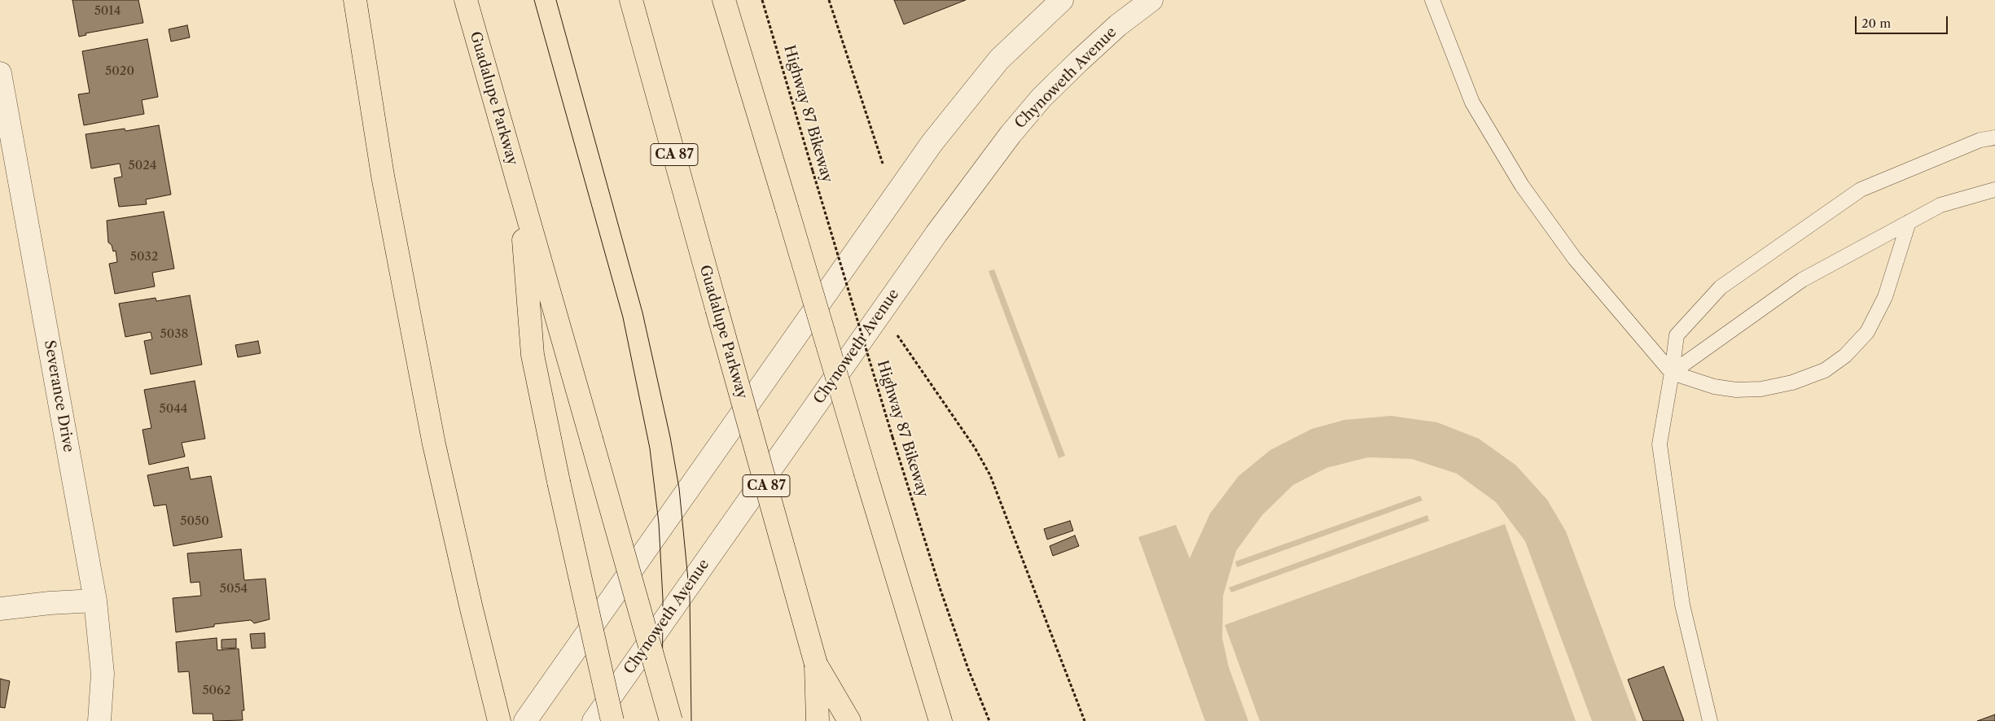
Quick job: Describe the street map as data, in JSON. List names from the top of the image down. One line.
{"streets":{"highway":["Guadalupe Parkway","CA 87"],"street":["Chynoweth Avenue","Severance Drive"],"path":["Highway 87 Bikeway"]},"house_numbers":["5014","5020","5024","5032","5038","5044","5050","5054","5062"],"scale_bar":"20 m"}
